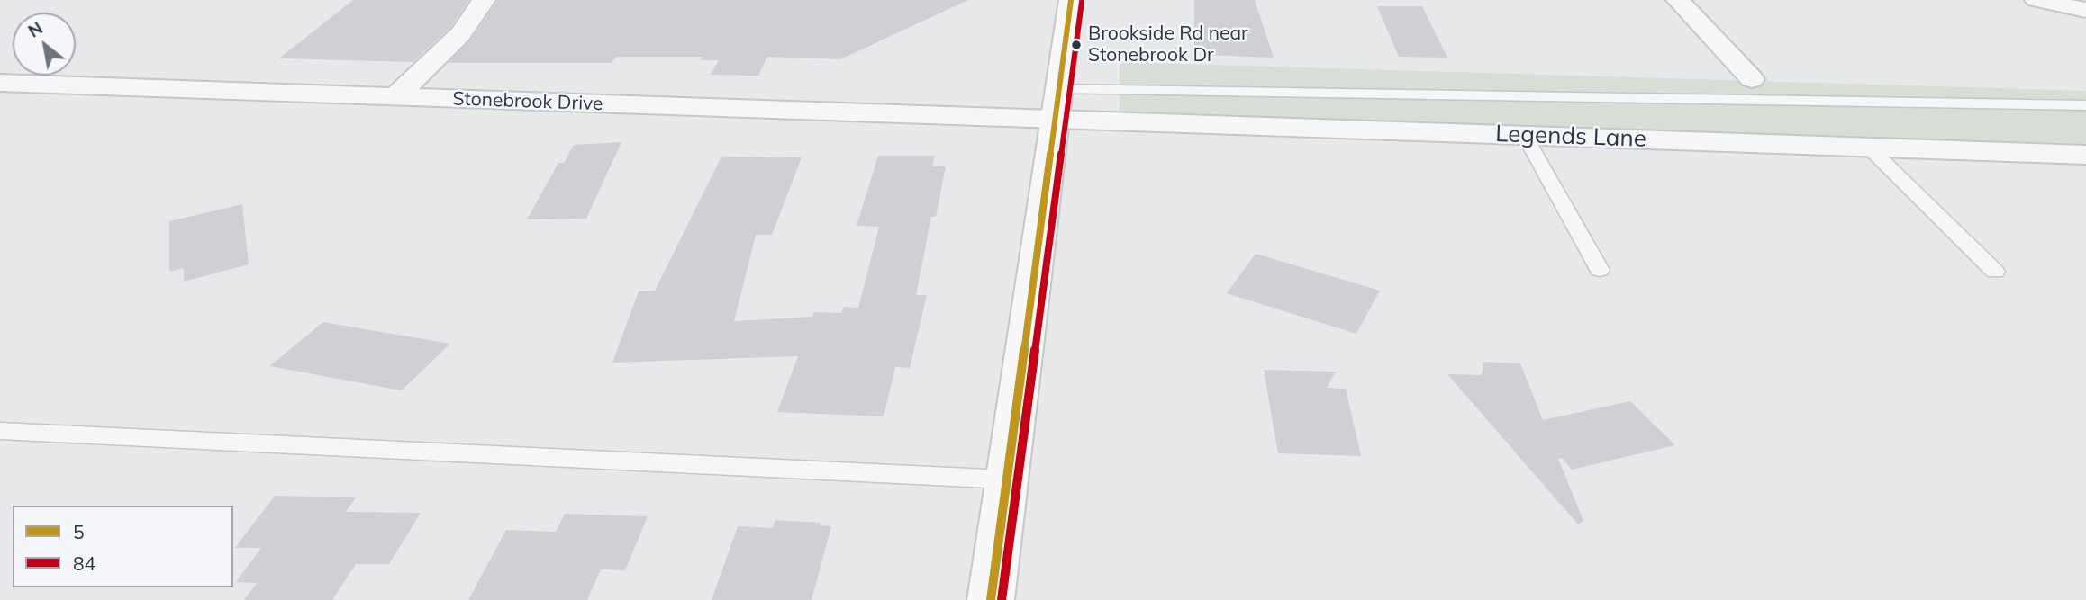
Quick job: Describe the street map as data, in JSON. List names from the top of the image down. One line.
{"streets":{"street":["Stonebrook Drive","Legends Lane"]},"crossings":[["Stonebrook Drive","Legends Lane"]],"places":["Brookside Rd near Stonebrook Dr"],"lines":["transit line 5","transit line 84"],"legend":["5","84"],"north":"top left"}
